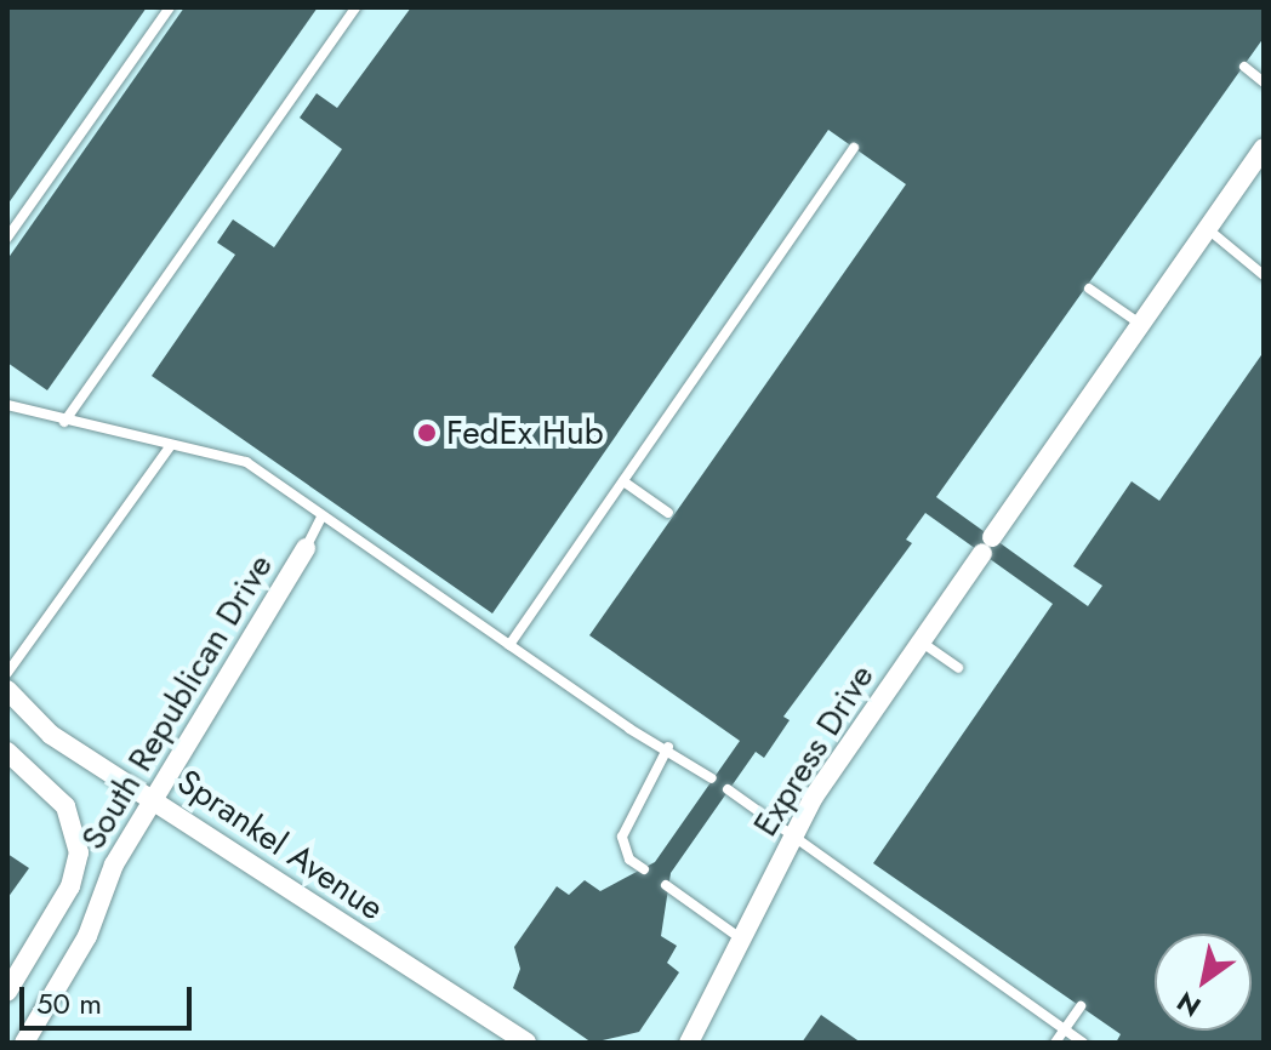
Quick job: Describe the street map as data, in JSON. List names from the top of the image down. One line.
{"streets":{"street":["South Republican Drive","Express Drive","Sprankel Avenue"]},"crossings":[["South Republican Drive","Sprankel Avenue"]],"places":["FedEx Hub"],"scale_bar":"50 m","north":"bottom left"}
